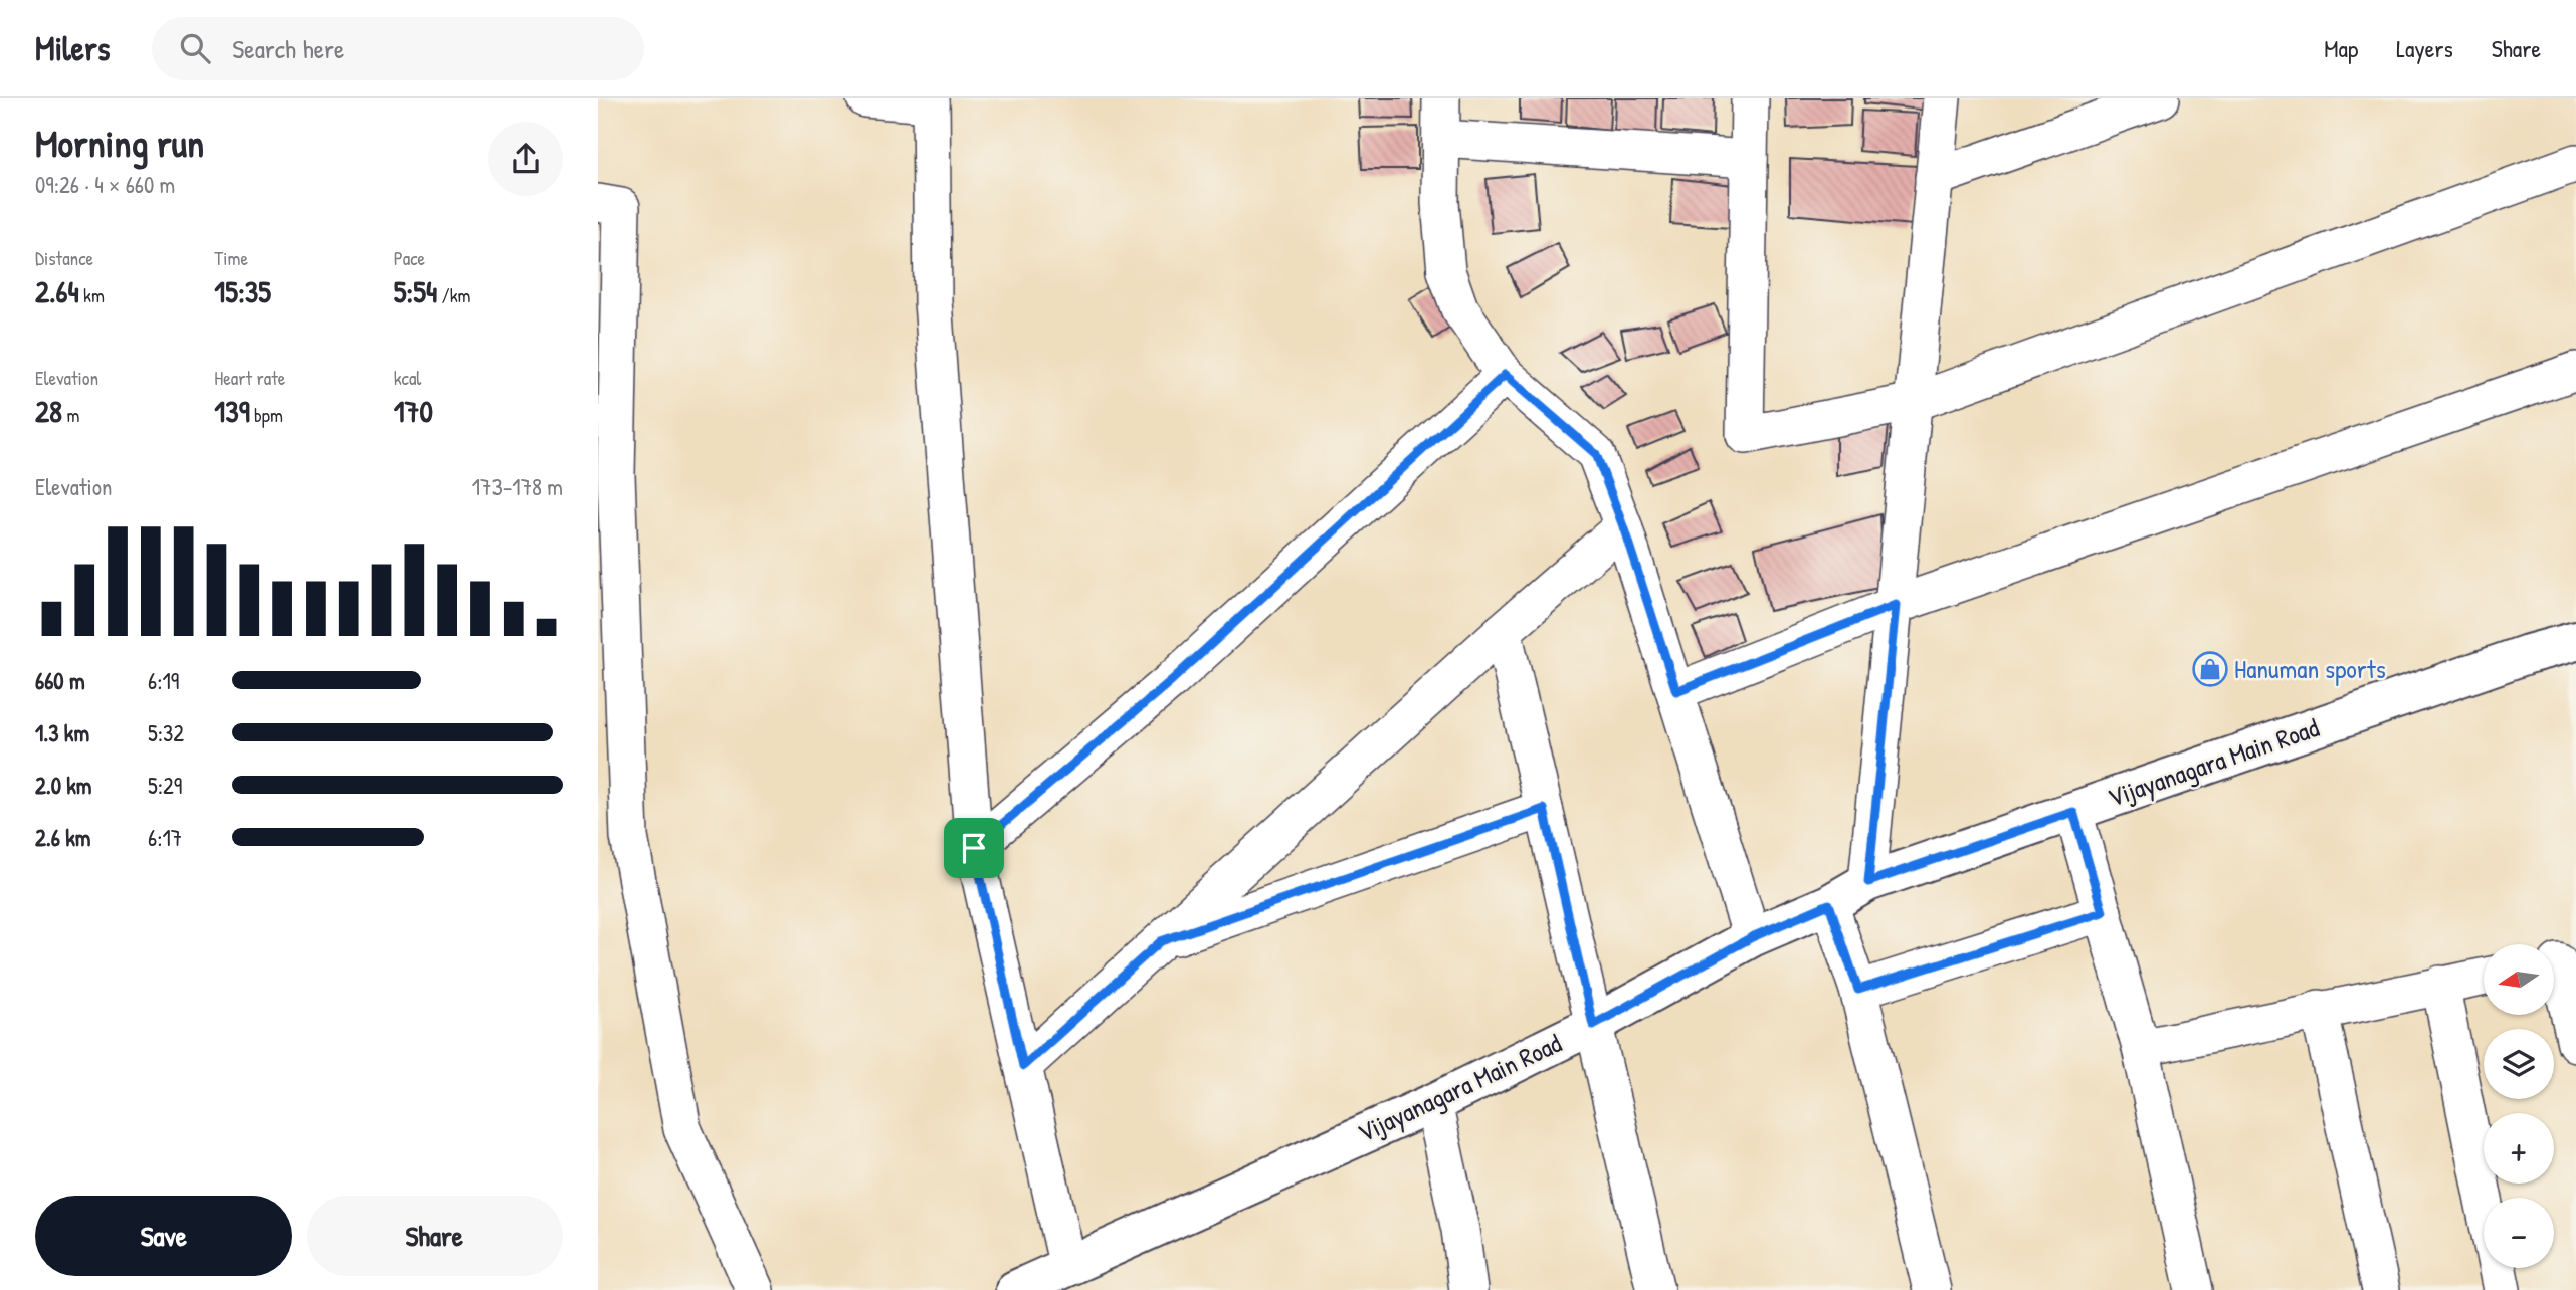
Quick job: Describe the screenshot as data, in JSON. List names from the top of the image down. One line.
{"streets":{"street":["Vijayanagara Main Road"]},"places":{"shop":["Hanuman sports"]},"north":"left","page":{"header":"Milers","search":"Search here","nav":["Map","Layers","Share"],"heading":["Morning run","09:26 · 4 × 660 m"],"stats":[["Distance","2.64 km"],["Time","15:35"],["Pace","5:54 /km"],["Elevation","28 m"],["Heart rate","139 bpm"],["kcal","170"]],"chart":["Elevation","173–178 m"],"list":[{"name":"660 m","note":"6:19"},{"name":"1.3 km","note":"5:32"},{"name":"2.0 km","note":"5:29"},{"name":"2.6 km","note":"6:17"}],"map_buttons":["+","−"],"buttons":["Save","Share"]}}
